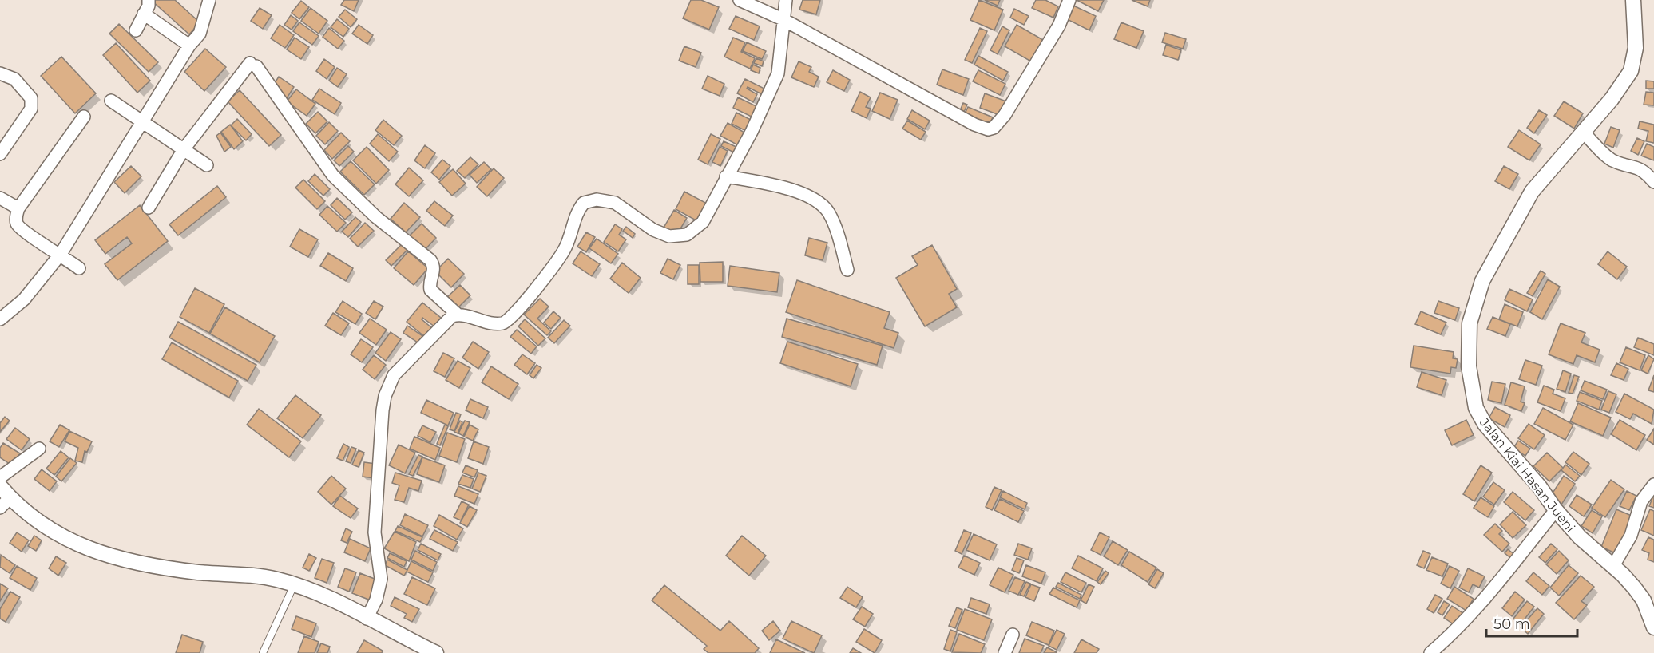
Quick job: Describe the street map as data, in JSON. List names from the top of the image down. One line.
{"streets":{"street":["Jalan Kiai Hasan Jueni"]},"scale_bar":"50 m"}
